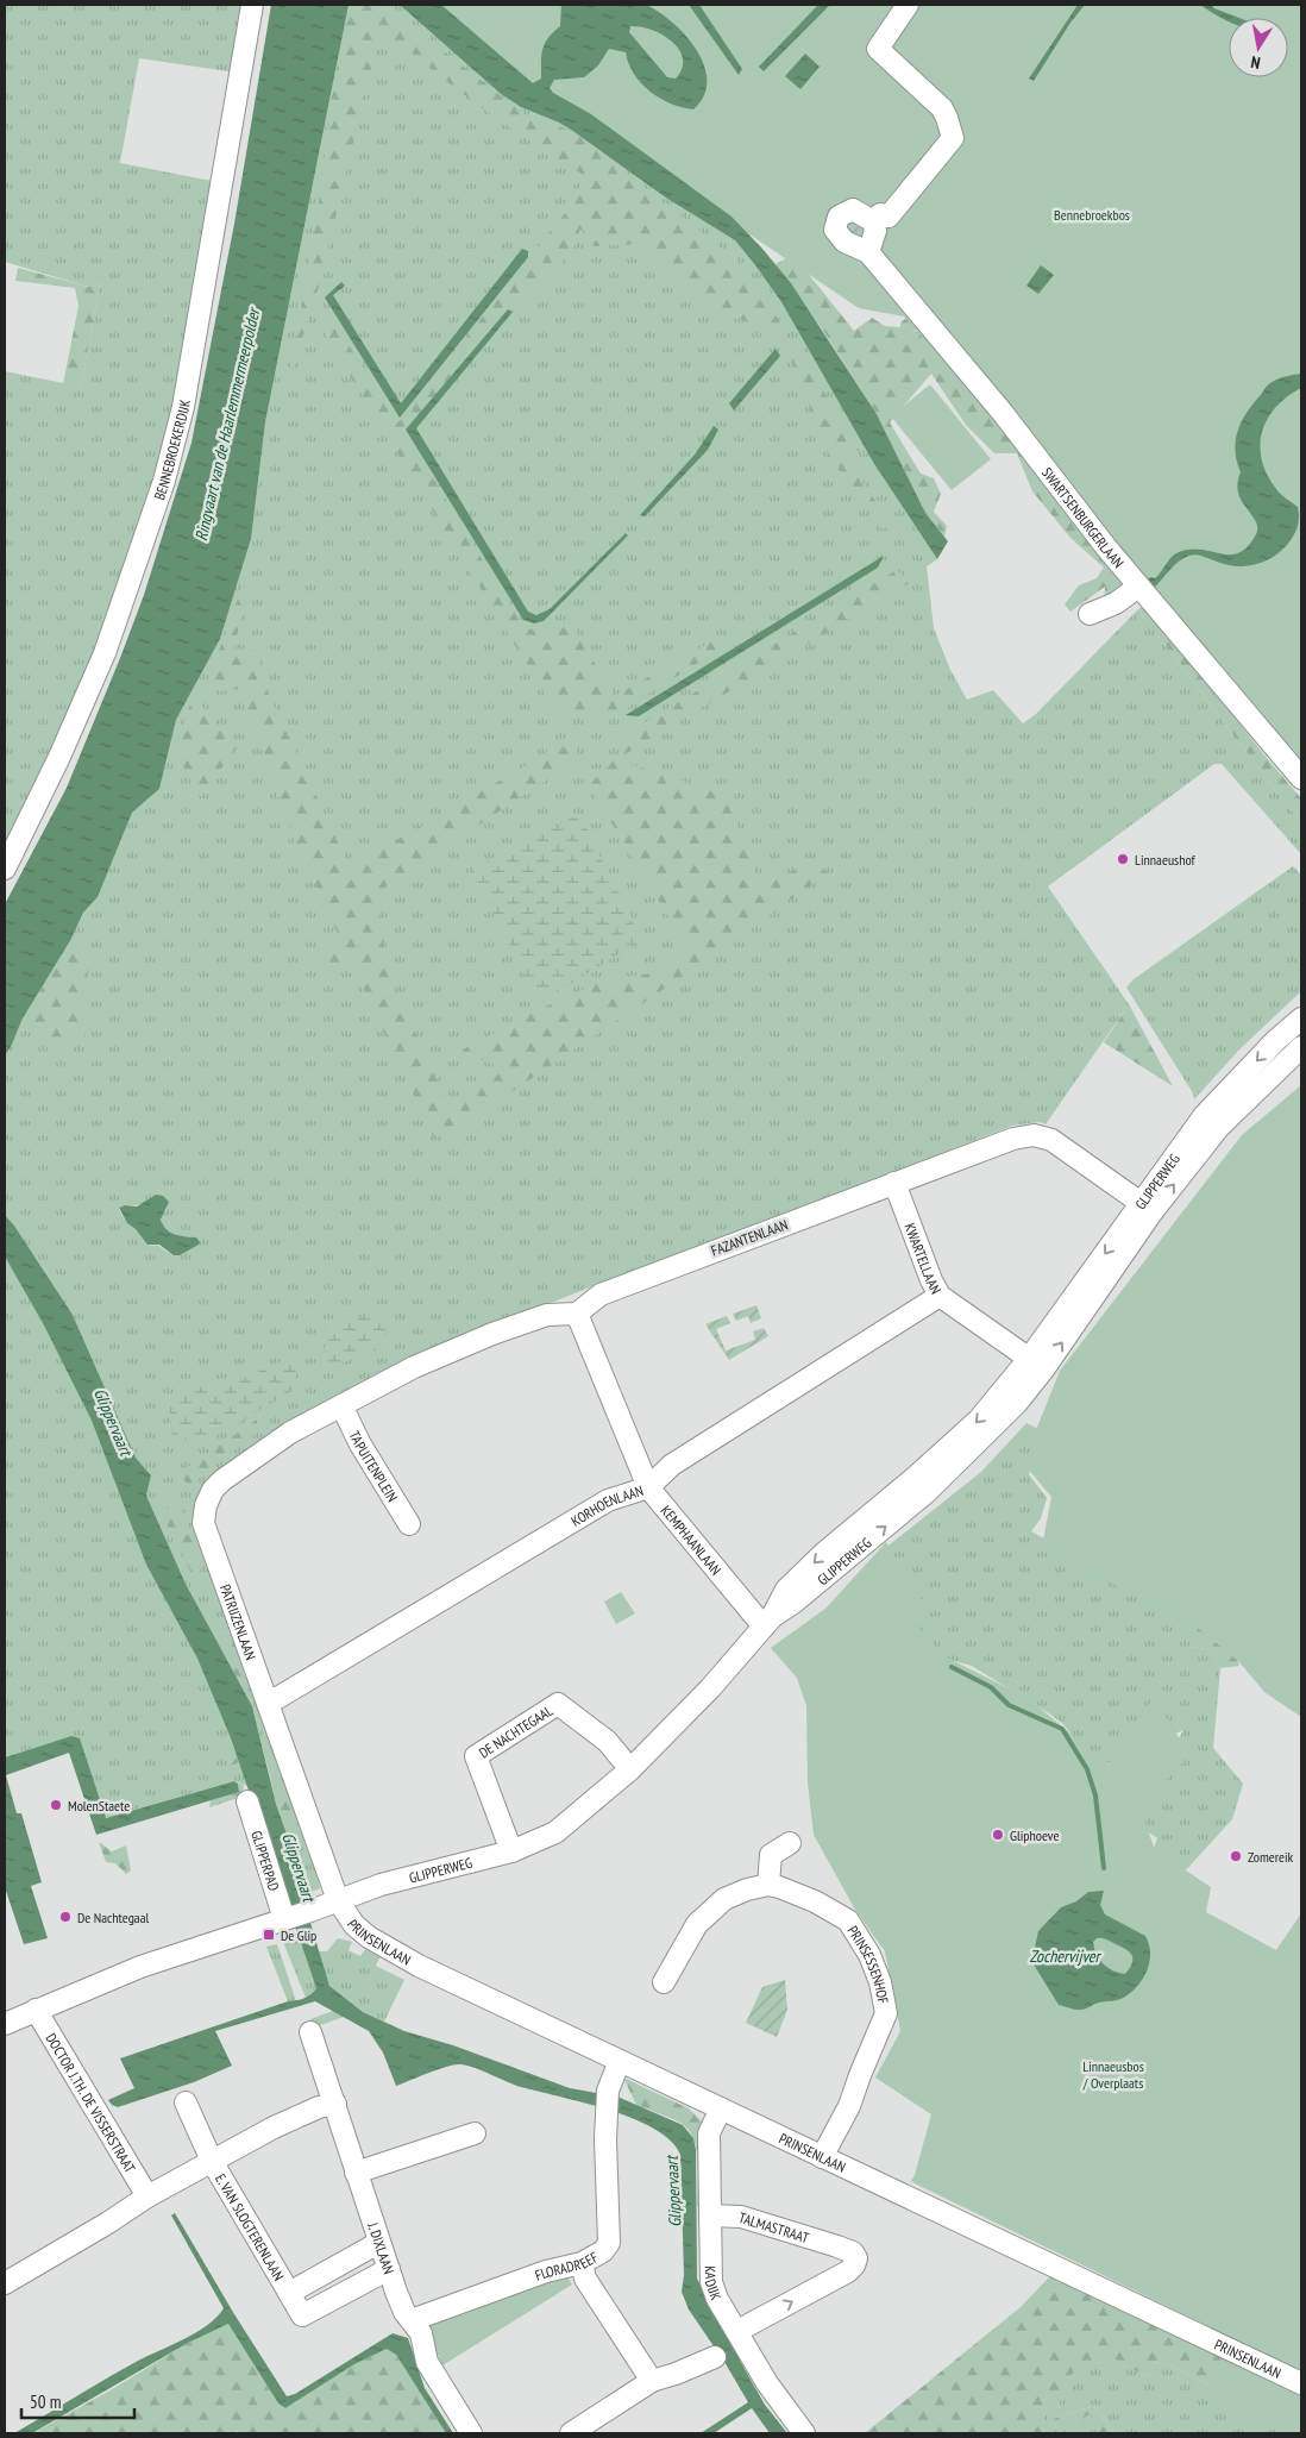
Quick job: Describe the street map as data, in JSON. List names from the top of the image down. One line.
{"streets":{"street":["BENNEBROEKERDIJK","SWARTSENBURGERLAAN","GLIPPERWEG","FAZANTENLAAN","KWARTELLAAN","TAPUITENPLEIN","KORHOENLAAN","KEMPHAANLAAN","PATRIJZENLAAN","DE NACHTEGAAL","GLIPPERPAD","PRINSENLAAN","PRINSESSENHOF","DOCTOR J.TH. DE VISSERSTRAAT","E. VAN SLOGTERENLAAN","TALMASTRAAT","J. DIXLAAN","FLORADREEF","KADIJK"]},"crossings":[["GLIPPERWEG","FAZANTENLAAN"],["GLIPPERWEG","KWARTELLAAN"],["GLIPPERWEG","KEMPHAANLAAN"],["GLIPPERWEG","PATRIJZENLAAN"],["GLIPPERWEG","DE NACHTEGAAL"],["GLIPPERWEG","GLIPPERPAD"],["GLIPPERWEG","PRINSENLAAN"],["GLIPPERWEG","DOCTOR J.TH. DE VISSERSTRAAT"],["FAZANTENLAAN","KWARTELLAAN"],["FAZANTENLAAN","KEMPHAANLAAN"],["KWARTELLAAN","KORHOENLAAN"],["TAPUITENPLEIN","PATRIJZENLAAN"],["KORHOENLAAN","KEMPHAANLAAN"],["KORHOENLAAN","PATRIJZENLAAN"],["PATRIJZENLAAN","PRINSENLAAN"],["PRINSENLAAN","PRINSESSENHOF"],["PRINSENLAAN","FLORADREEF"],["PRINSENLAAN","KADIJK"],["DOCTOR J.TH. DE VISSERSTRAAT","E. VAN SLOGTERENLAAN"],["E. VAN SLOGTERENLAAN","J. DIXLAAN"],["TALMASTRAAT","KADIJK"],["J. DIXLAAN","FLORADREEF"]],"water":["Ringvaart van de Haarlemmermeerpolder","Glippervaart","Zochervijver"],"parks":["Bennebroekbos","Linnaeusbos / Overplaats"],"places":{"other":["Linnaeushof","MolenStaete","Gliphoeve","Zomereik","De Nachtegaal"],"transit":["De Glip"]},"scale_bar":"50 m","north":"bottom"}
